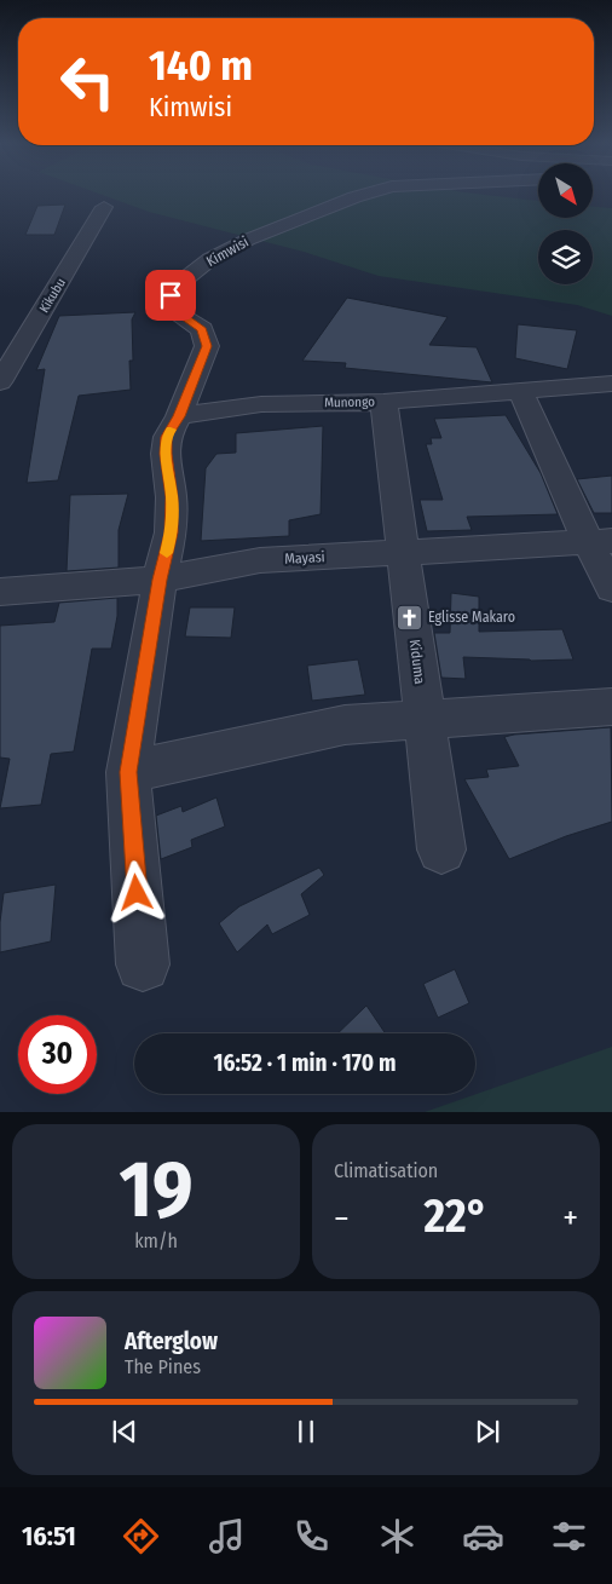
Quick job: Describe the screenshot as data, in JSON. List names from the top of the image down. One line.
{"streets":{"street":["Kimwisi","Kikubu","Munongo","Mayasi","Kiduma"]},"crossings":[["Kimwisi","Munongo"],["Kimwisi","Mayasi"],["Munongo","Kiduma"],["Mayasi","Kiduma"]],"places":{"church":["Eglisse Makaro"]},"north":"bottom right","page":{"turn":["140 m","Kimwisi"],"limit":"30","trip":"16:52 · 1 min · 170 m","tile":[["19","km/h"],"Climatisation"],"heat":["−","22°","+"],"song":["Afterglow","The Pines"],"tabs":"16:51"}}
